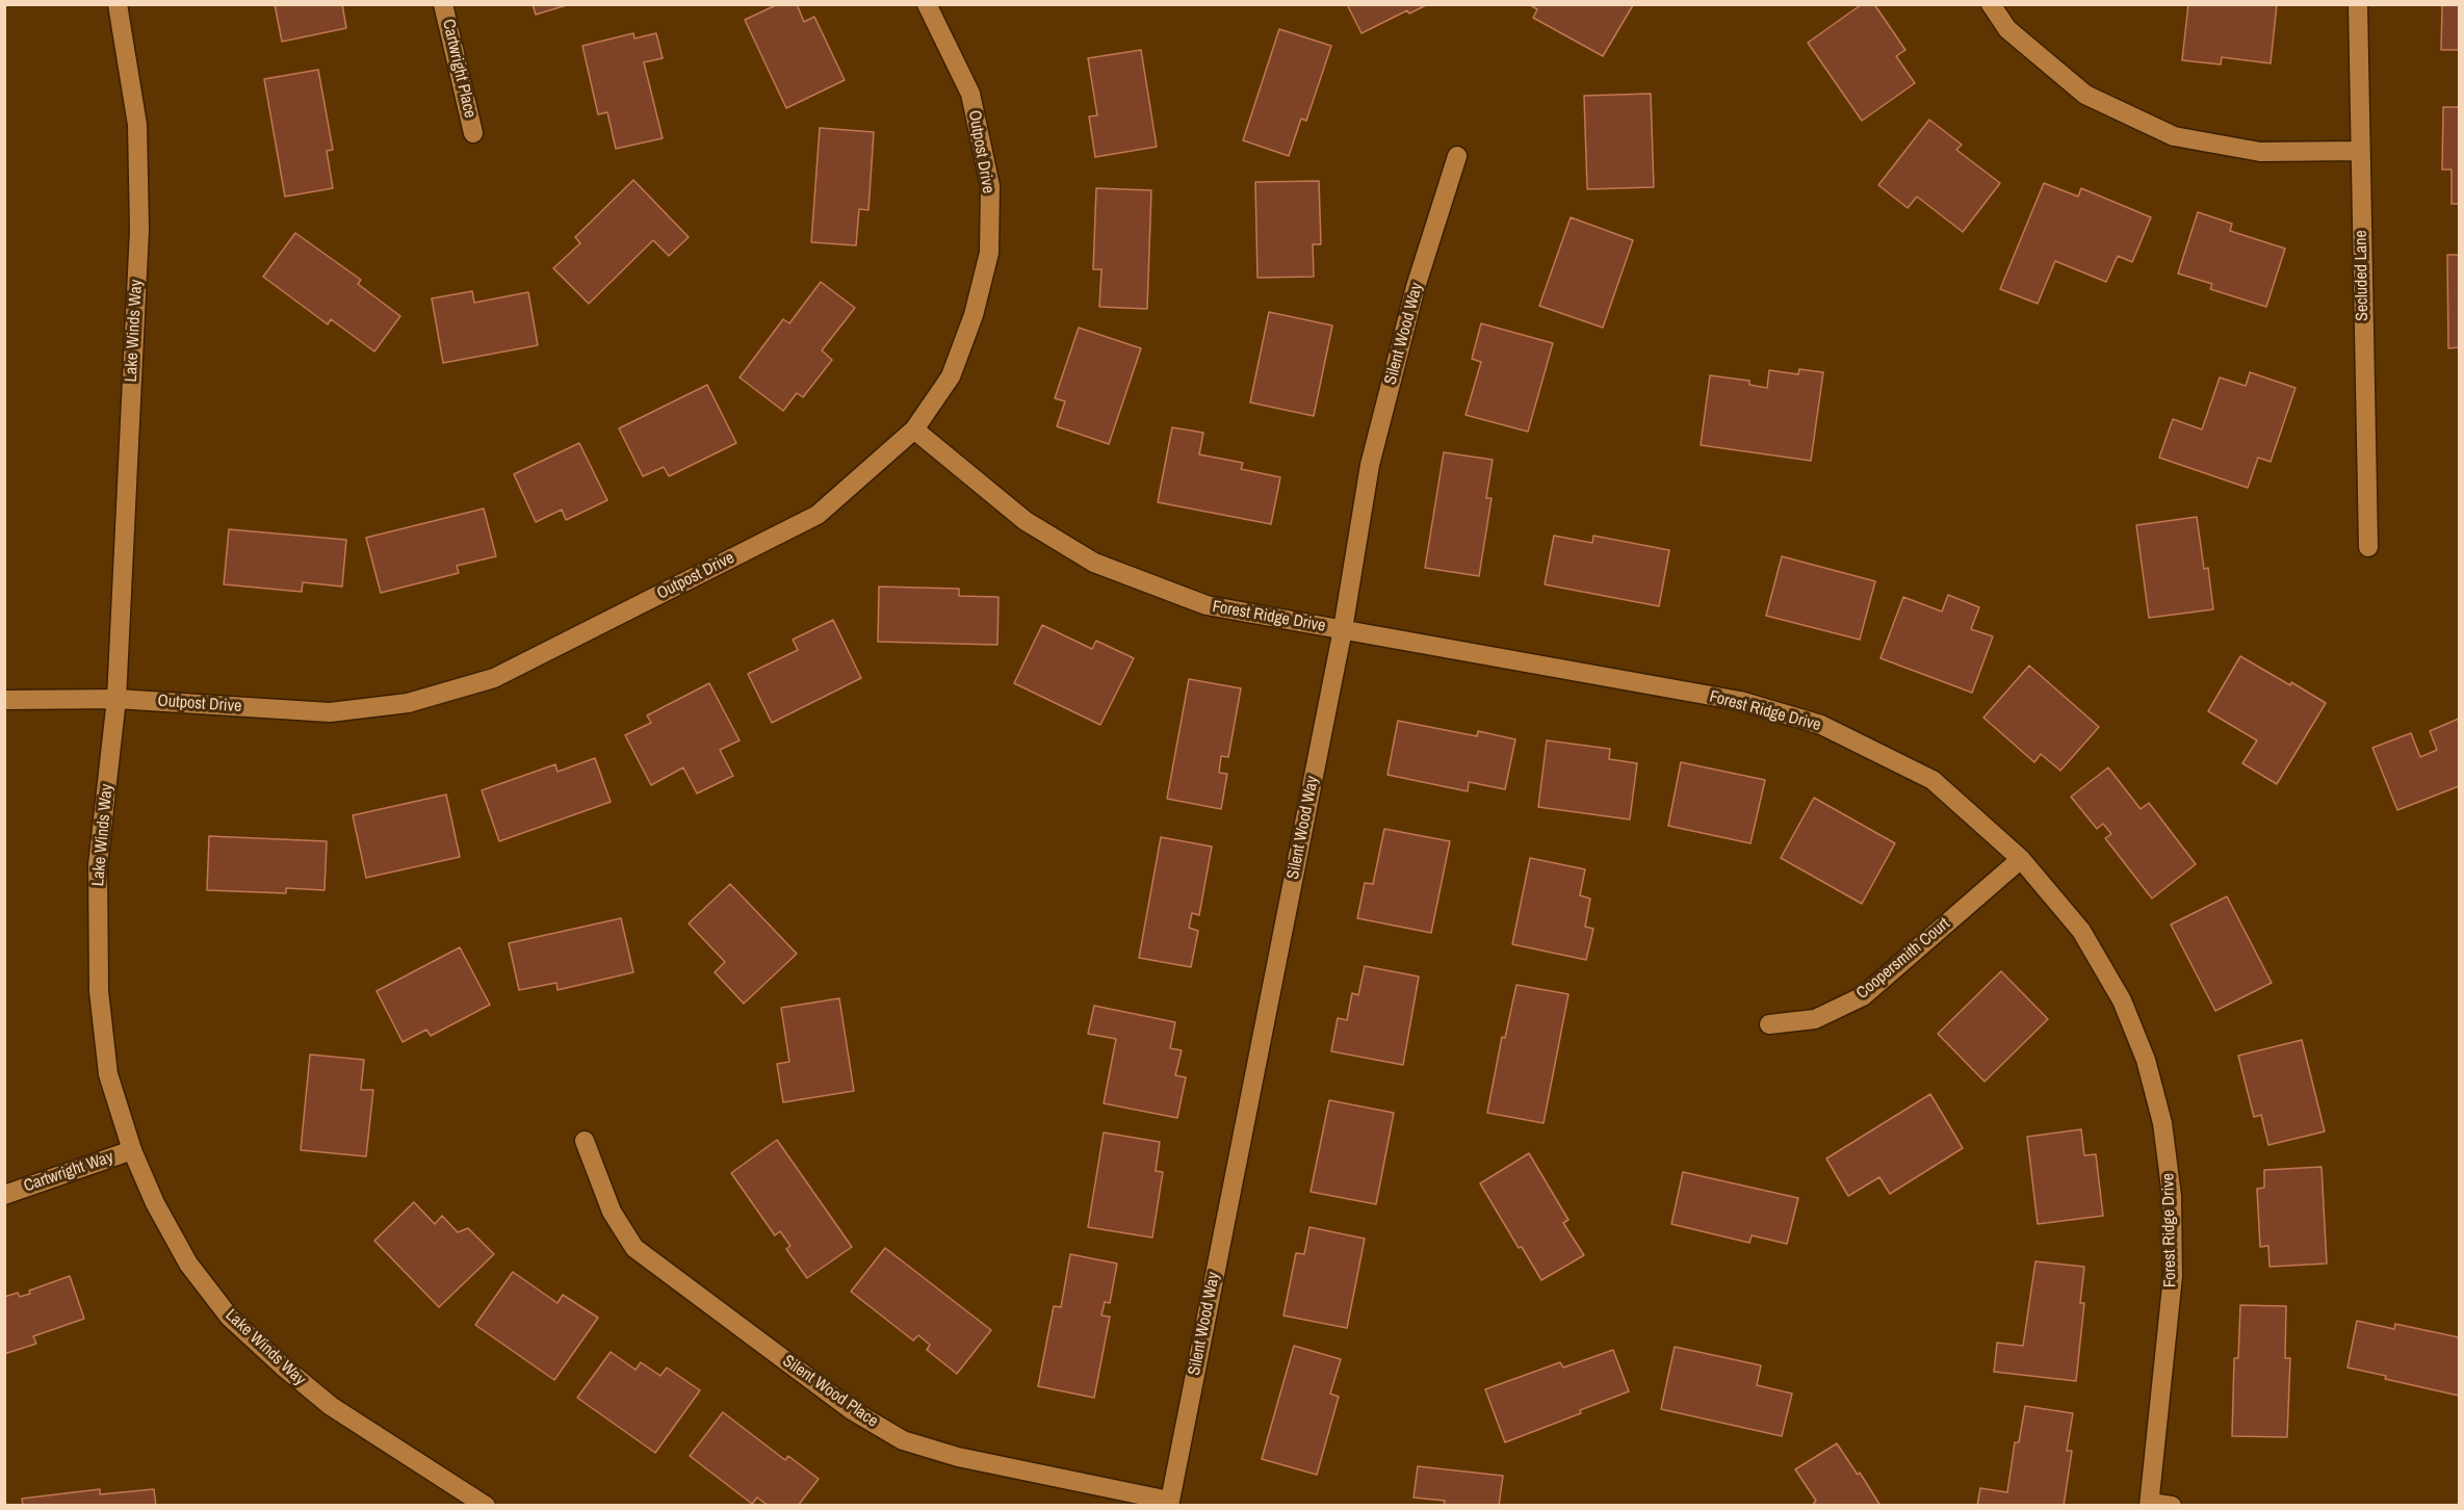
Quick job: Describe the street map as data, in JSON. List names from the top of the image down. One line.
{"streets":{"street":["Cartwright Place","Outpost Drive","Secluded Lane","Lake Winds Way","Silent Wood Way","Forest Ridge Drive","Coopersmith Court","Cartwright Way","Silent Wood Place"]},"crossings":[["Outpost Drive","Lake Winds Way"],["Outpost Drive","Forest Ridge Drive"],["Lake Winds Way","Cartwright Way"],["Silent Wood Way","Forest Ridge Drive"],["Silent Wood Way","Silent Wood Place"],["Forest Ridge Drive","Coopersmith Court"]]}
